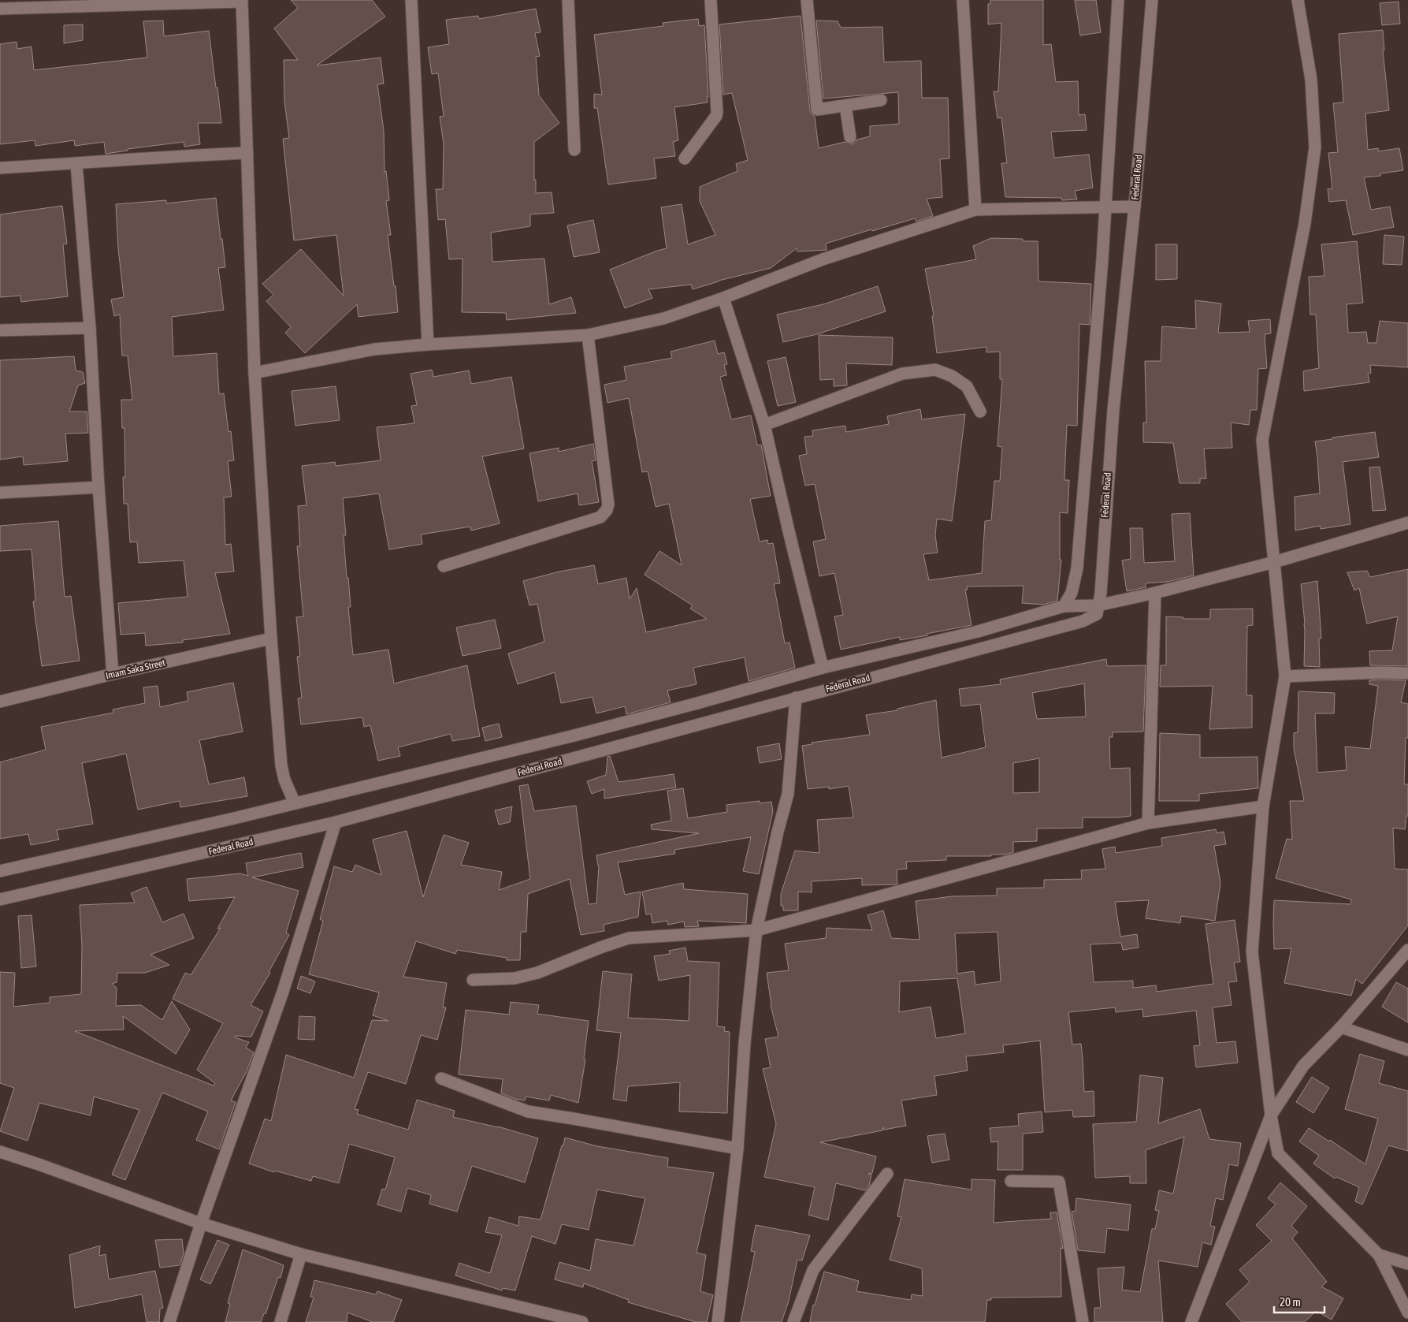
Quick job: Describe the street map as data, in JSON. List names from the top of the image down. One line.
{"streets":{"street":["Federal Road","Imam Saka Street"]},"scale_bar":"20 m"}
